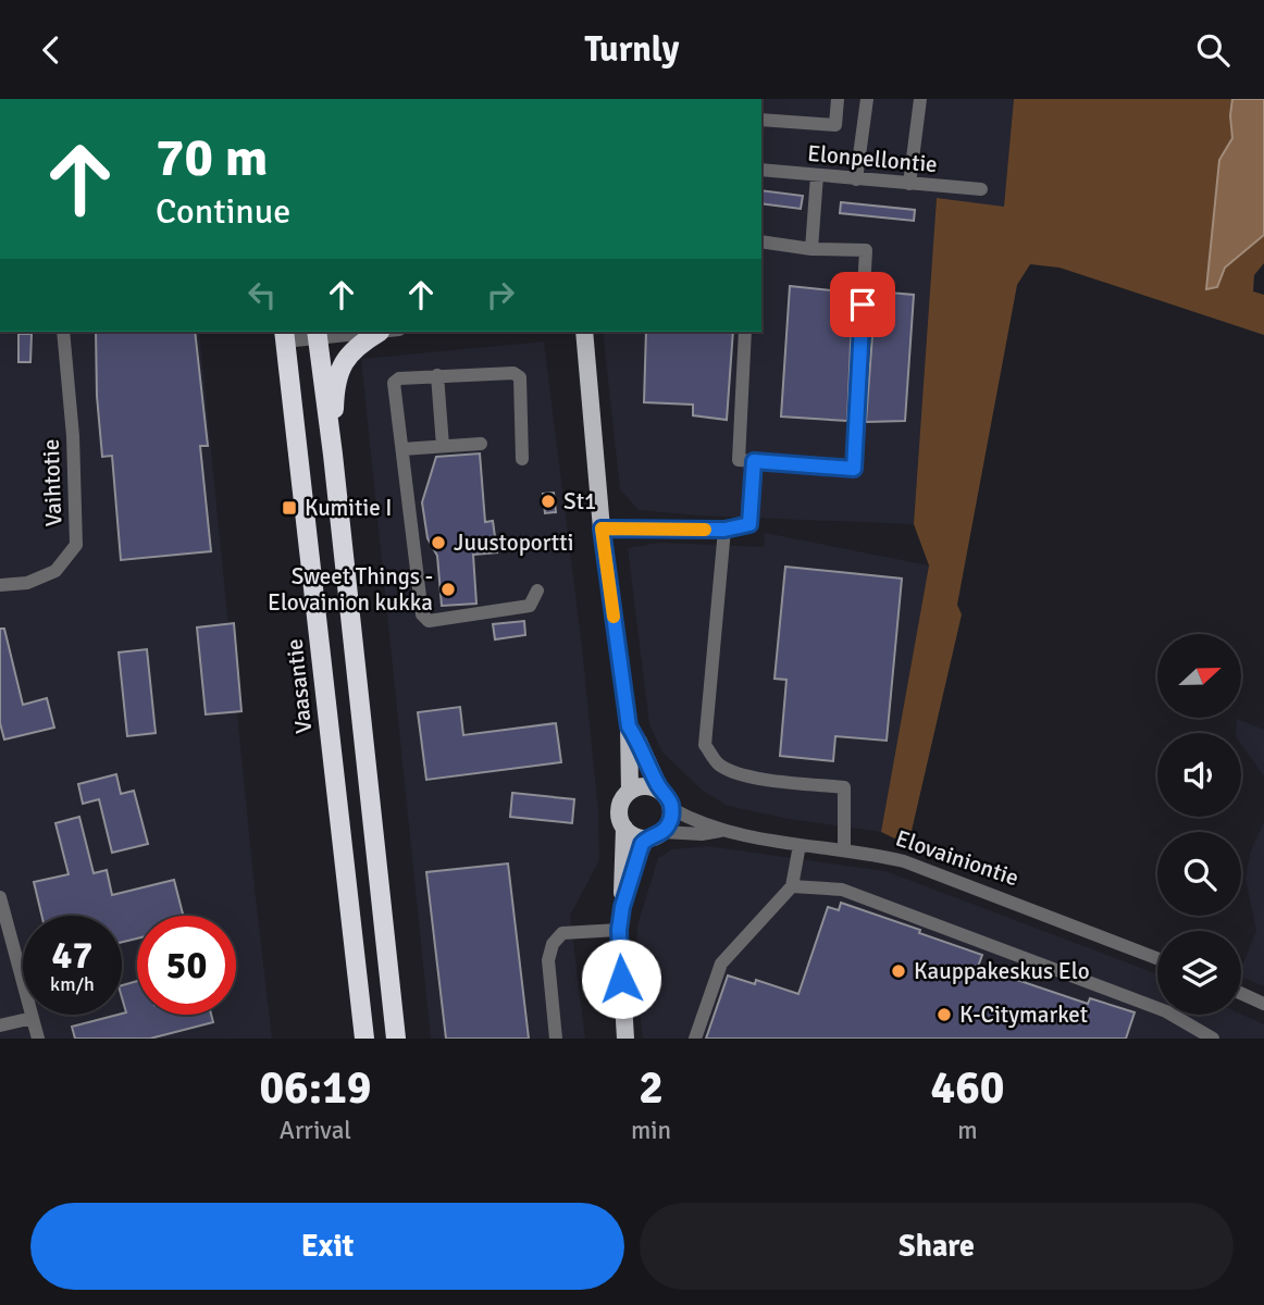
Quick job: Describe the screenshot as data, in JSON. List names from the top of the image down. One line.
{"streets":{"highway":["Vaasantie"],"street":["Elonpellontie","Vaihtotie","Elovainiontie"]},"places":{"other":["St1","Juustoportti","Sweet Things - Elovainion kukka","Kauppakeskus Elo","K-Citymarket"],"transit":["Kumitie I"]},"north":"right","page":{"header":"Turnly","turn":["70 m","Continue"],"speed":"47 km/h","limit":"50","eta":["06:19","Arrival","2","min","460","m"],"buttons":["Exit","Share"]}}
